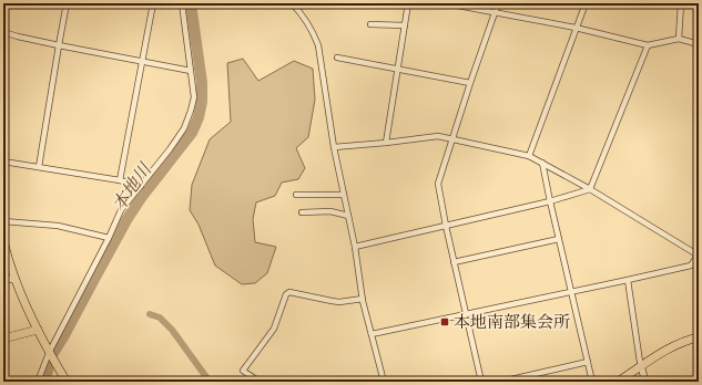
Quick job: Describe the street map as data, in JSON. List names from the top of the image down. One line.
{"water":["本地川"],"places":{"transit":["本地南部集会所"]}}
